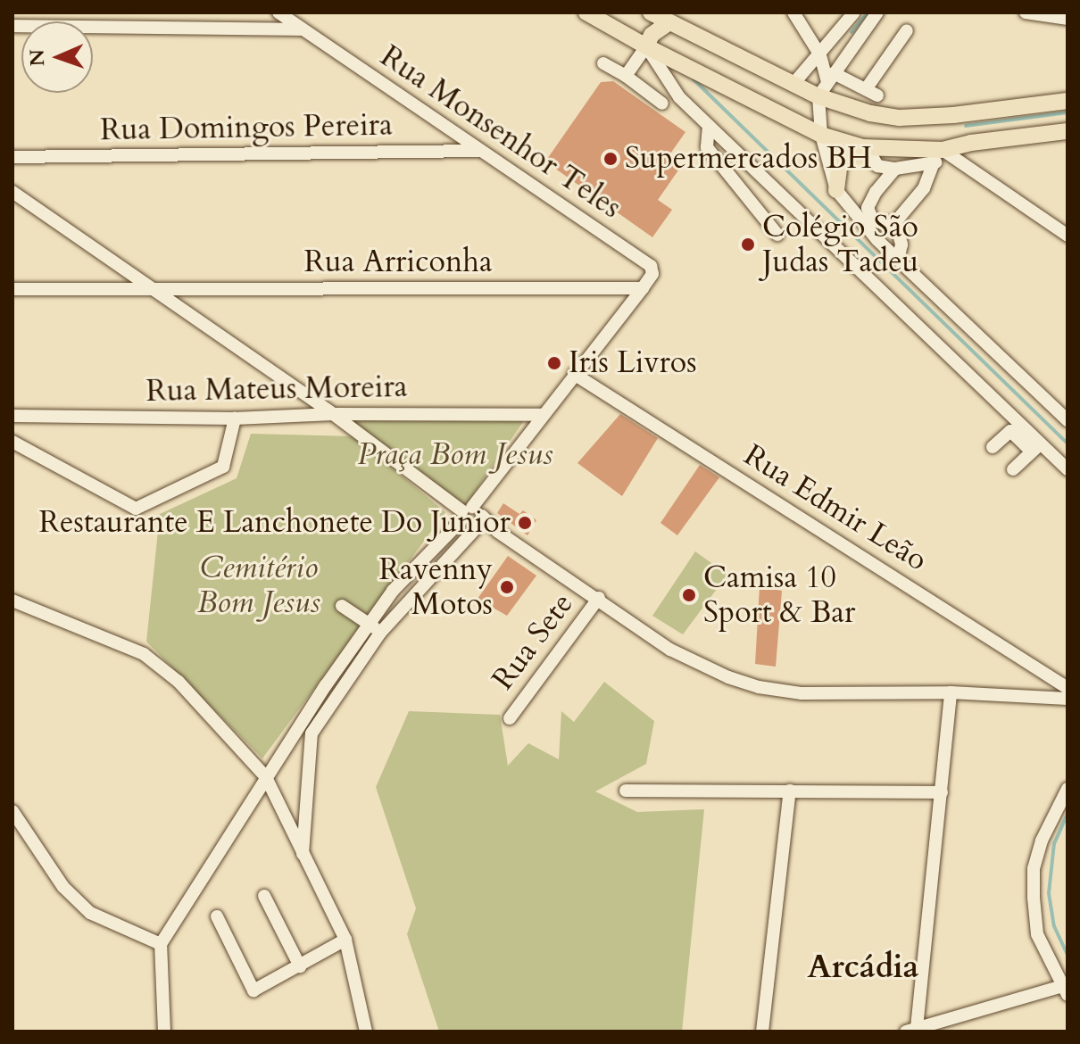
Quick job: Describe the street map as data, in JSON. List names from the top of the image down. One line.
{"streets":{"street":["Rua Domingos Pereira","Rua Monsenhor Teles","Rua Arriconha","Rua Mateus Moreira","Rua Edmir Leão","Rua Sete"]},"crossings":[["Rua Domingos Pereira","Rua Monsenhor Teles"],["Rua Monsenhor Teles","Rua Arriconha"]],"districts":["Arcádia"],"parks":["Praça Bom Jesus","Cemitério Bom Jesus"],"places":["Supermercados BH","Colégio São Judas Tadeu","Iris Livros","Restaurante E Lanchonete Do Junior","Ravenny Motos","Camisa 10 Sport & Bar"],"north":"left"}
